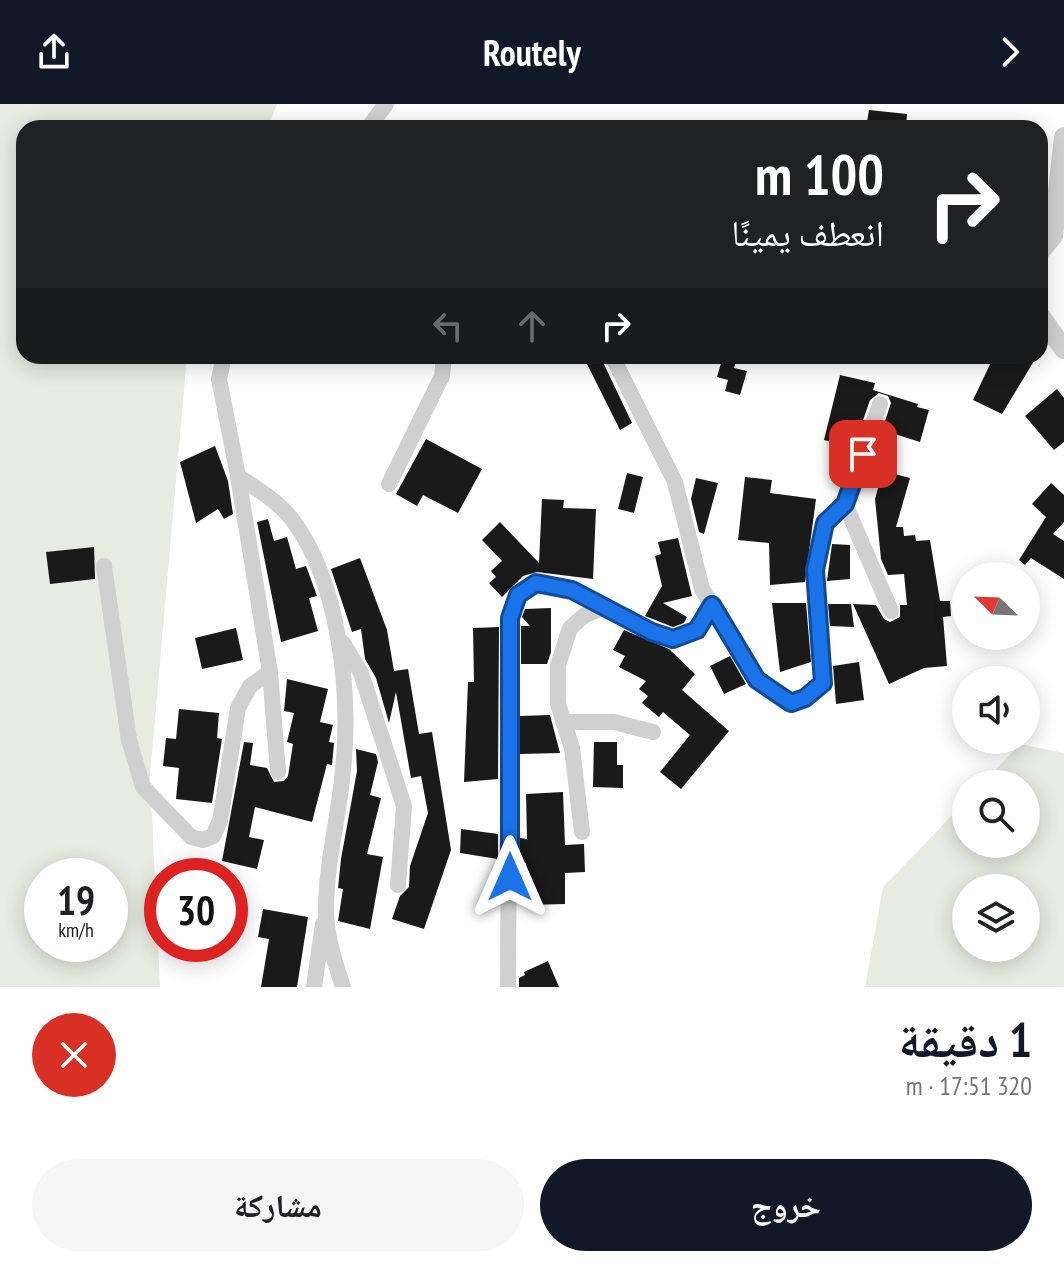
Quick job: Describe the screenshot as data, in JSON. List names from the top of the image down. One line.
{"north":"top left","page":{"header":"Routely","turn":["100 m","انعطف يمينًا"],"speed":"19 km/h","limit":"30","heading":["1 دقيقة","320 m · 17:51"],"buttons":["خروج","مشاركة"]}}
